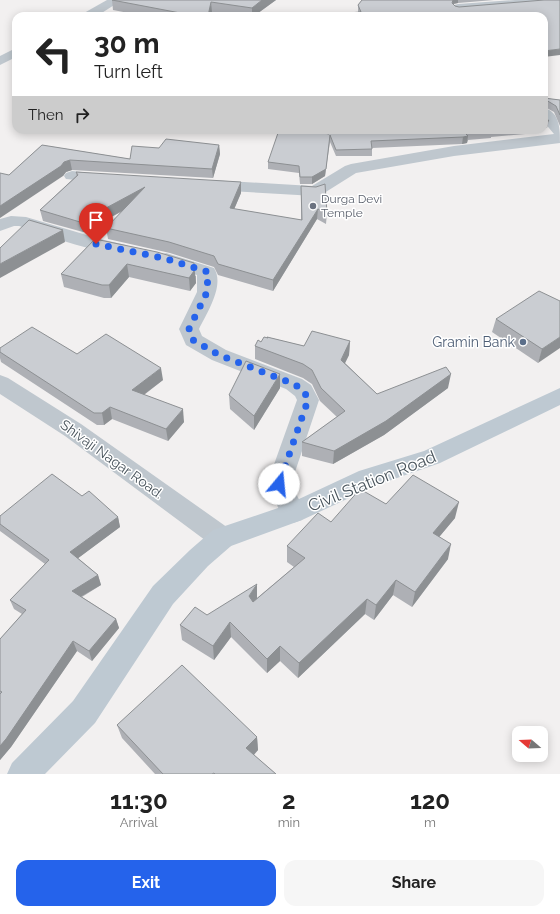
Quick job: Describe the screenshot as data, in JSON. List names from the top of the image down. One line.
{"streets":{"main road":["Civil Station Road"],"street":["Shivaji Nagar Road."]},"crossings":[["Shivaji Nagar Road.","Civil Station Road"]],"places":["Durga Devi Temple","Gramin Bank"],"north":"left","page":{"turn":["30 m","Turn left"],"then":"Then","eta":["11:30","Arrival","2","min","120","m"],"buttons":["Exit","Share"]}}
